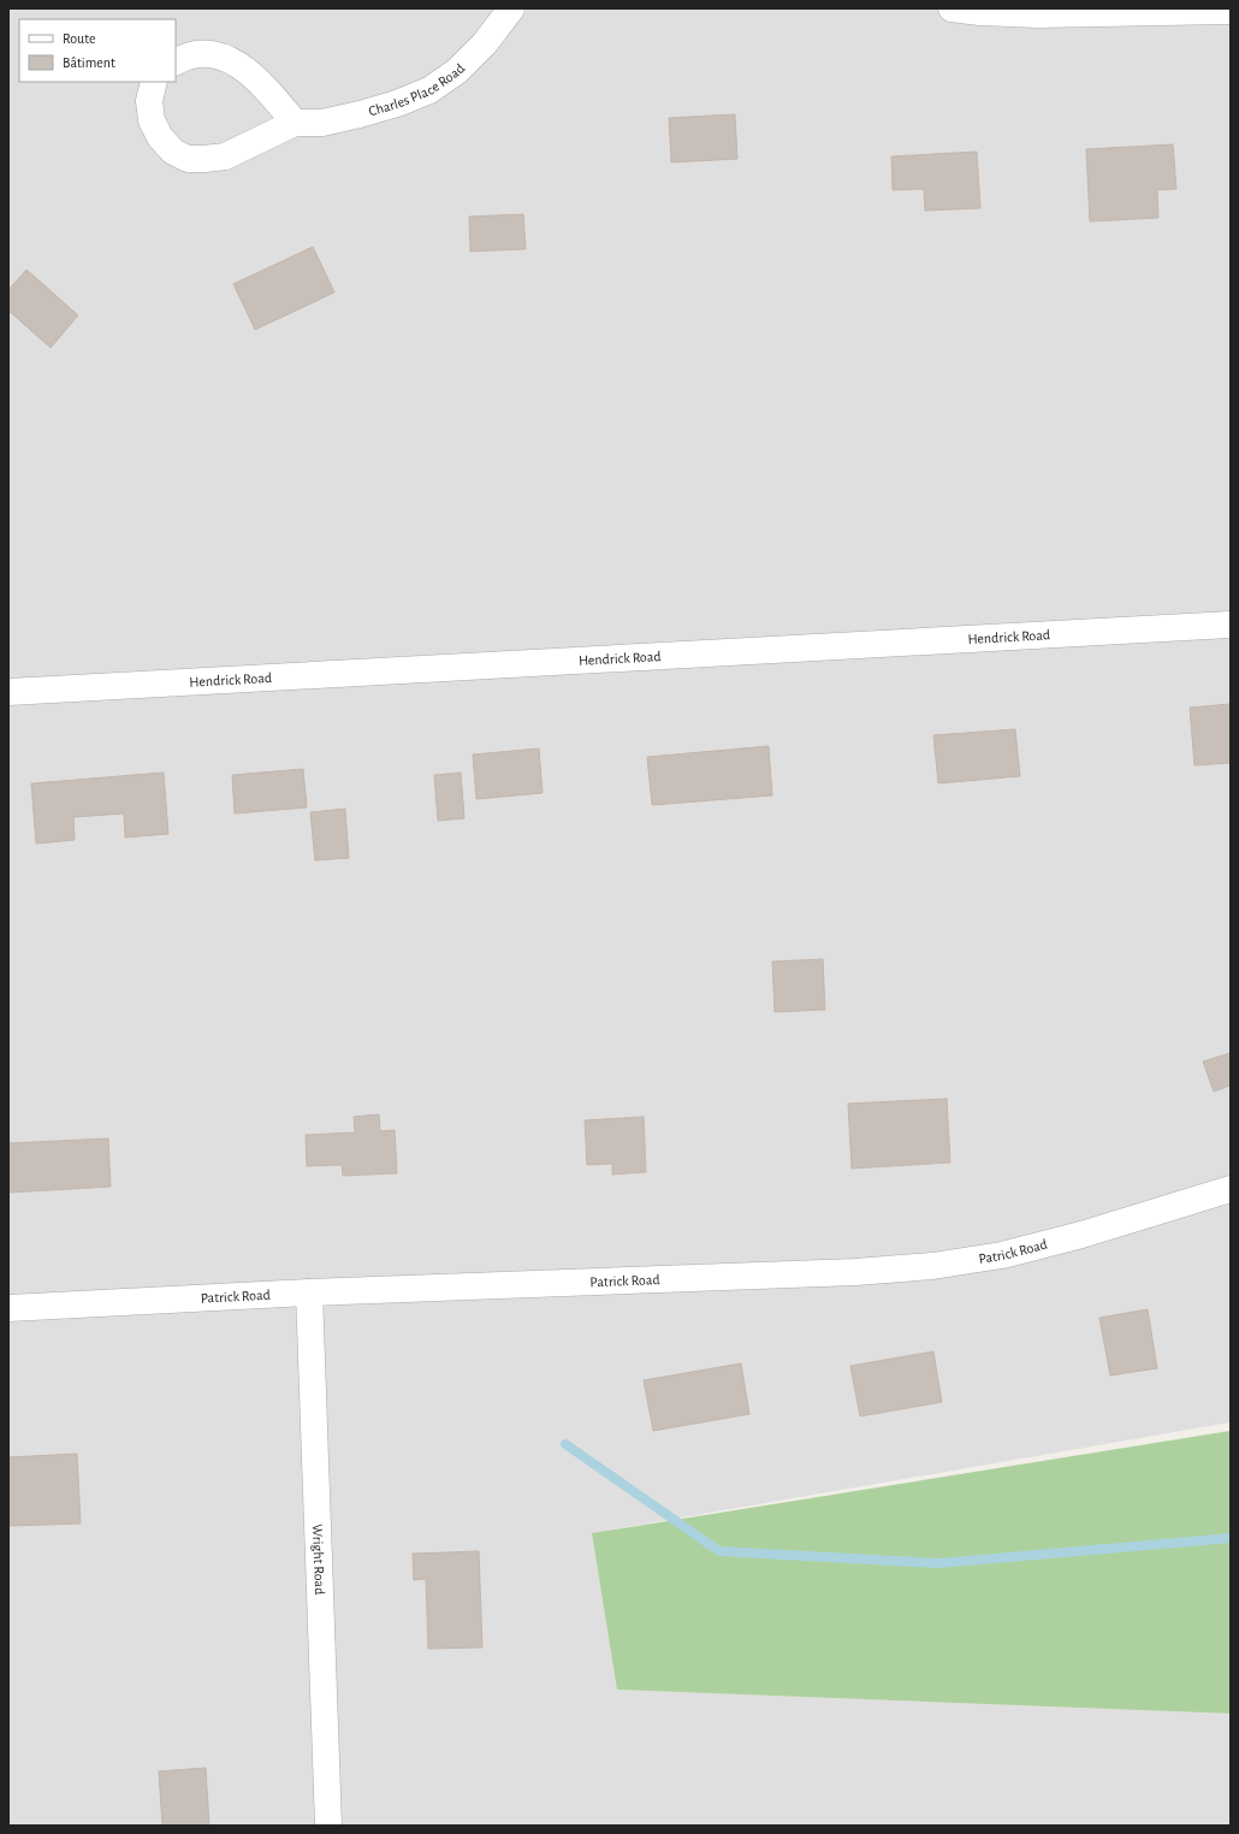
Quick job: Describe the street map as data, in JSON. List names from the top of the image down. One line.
{"streets":{"street":["Charles Place Road","Hendrick Road","Patrick Road","Wright Road"]},"crossings":[["Patrick Road","Wright Road"]],"legend":["Route","Bâtiment"]}
